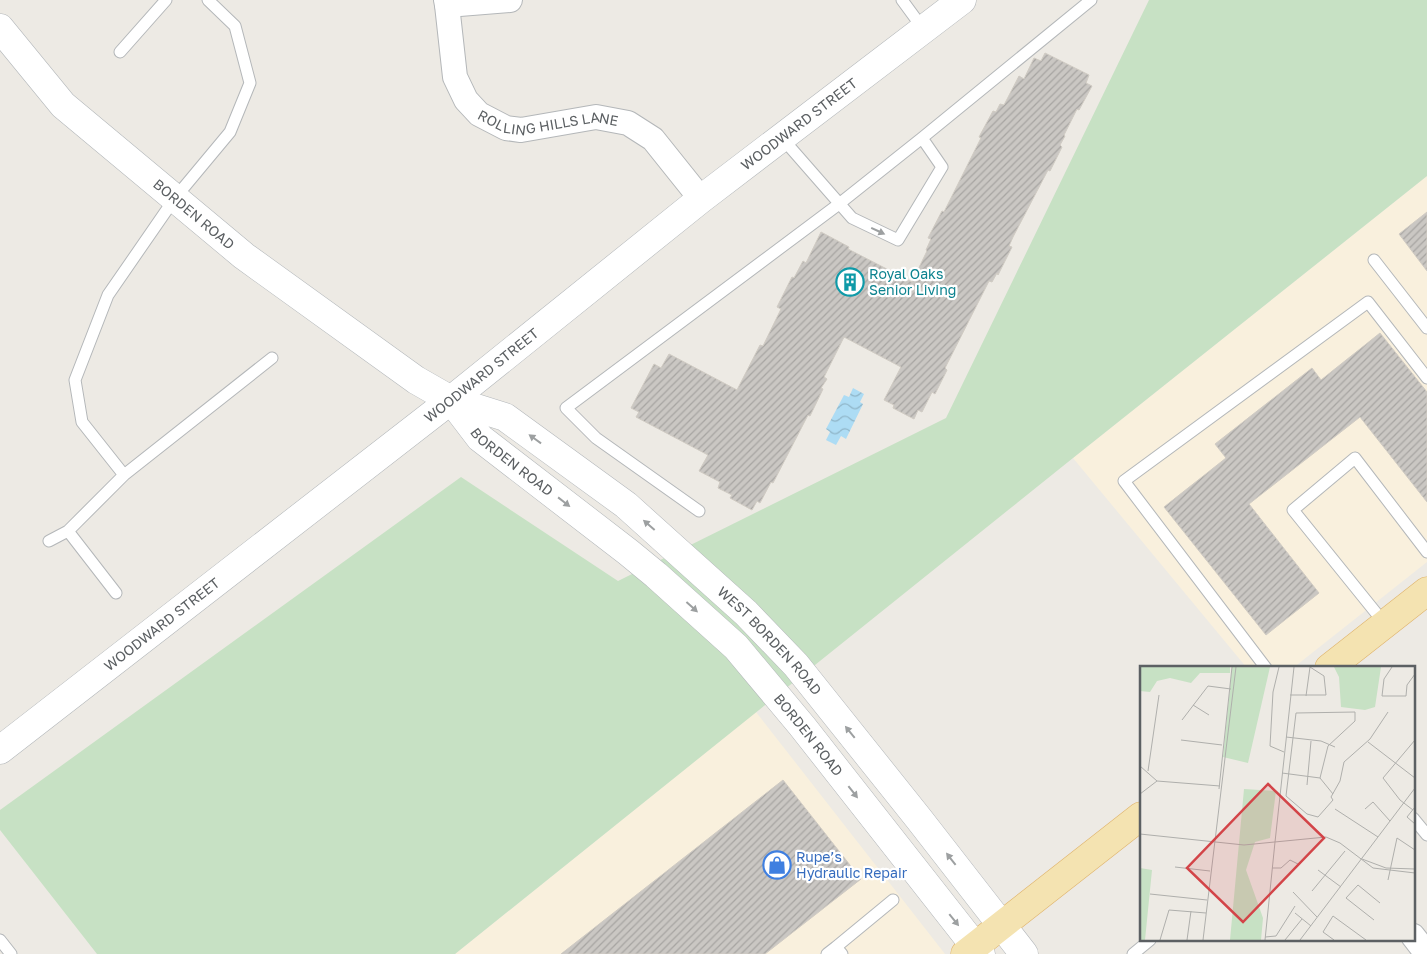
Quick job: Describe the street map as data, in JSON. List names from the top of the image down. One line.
{"streets":{"main road":["WOODWARD STREET","BORDEN ROAD","WEST BORDEN ROAD"],"street":["ROLLING HILLS LANE"]},"crossings":[["ROLLING HILLS LANE","WOODWARD STREET"],["WOODWARD STREET","BORDEN ROAD"],["WOODWARD STREET","WEST BORDEN ROAD"],["BORDEN ROAD","WEST BORDEN ROAD"]],"one_way":["BORDEN ROAD","WEST BORDEN ROAD"],"places":{"building":["Royal Oaks Senior Living"],"shop":["Rupe’s Hydraulic Repair"]}}
